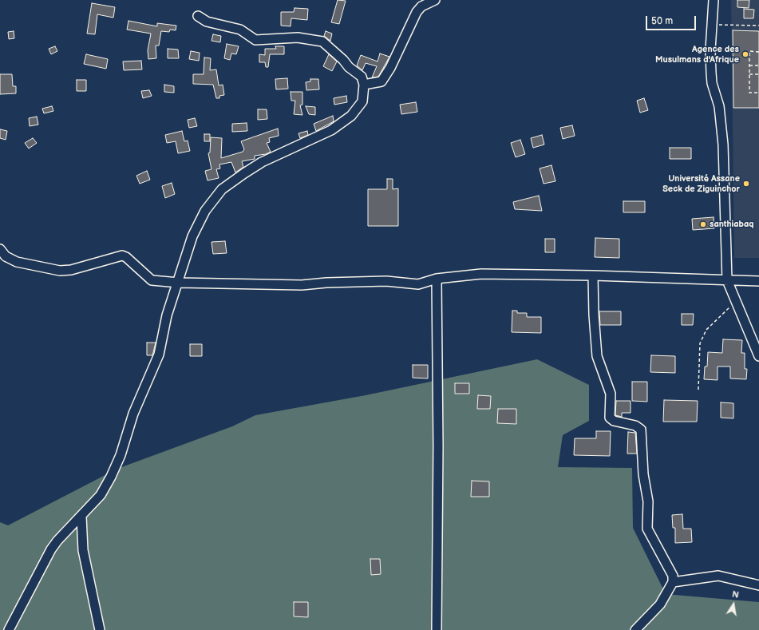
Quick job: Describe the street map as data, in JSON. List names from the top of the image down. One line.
{"places":["Agence des Musulmans d'Afrique","Université Assane Seck de Ziguinchor","santhiabaq"],"scale_bar":"50 m","north":"top"}
